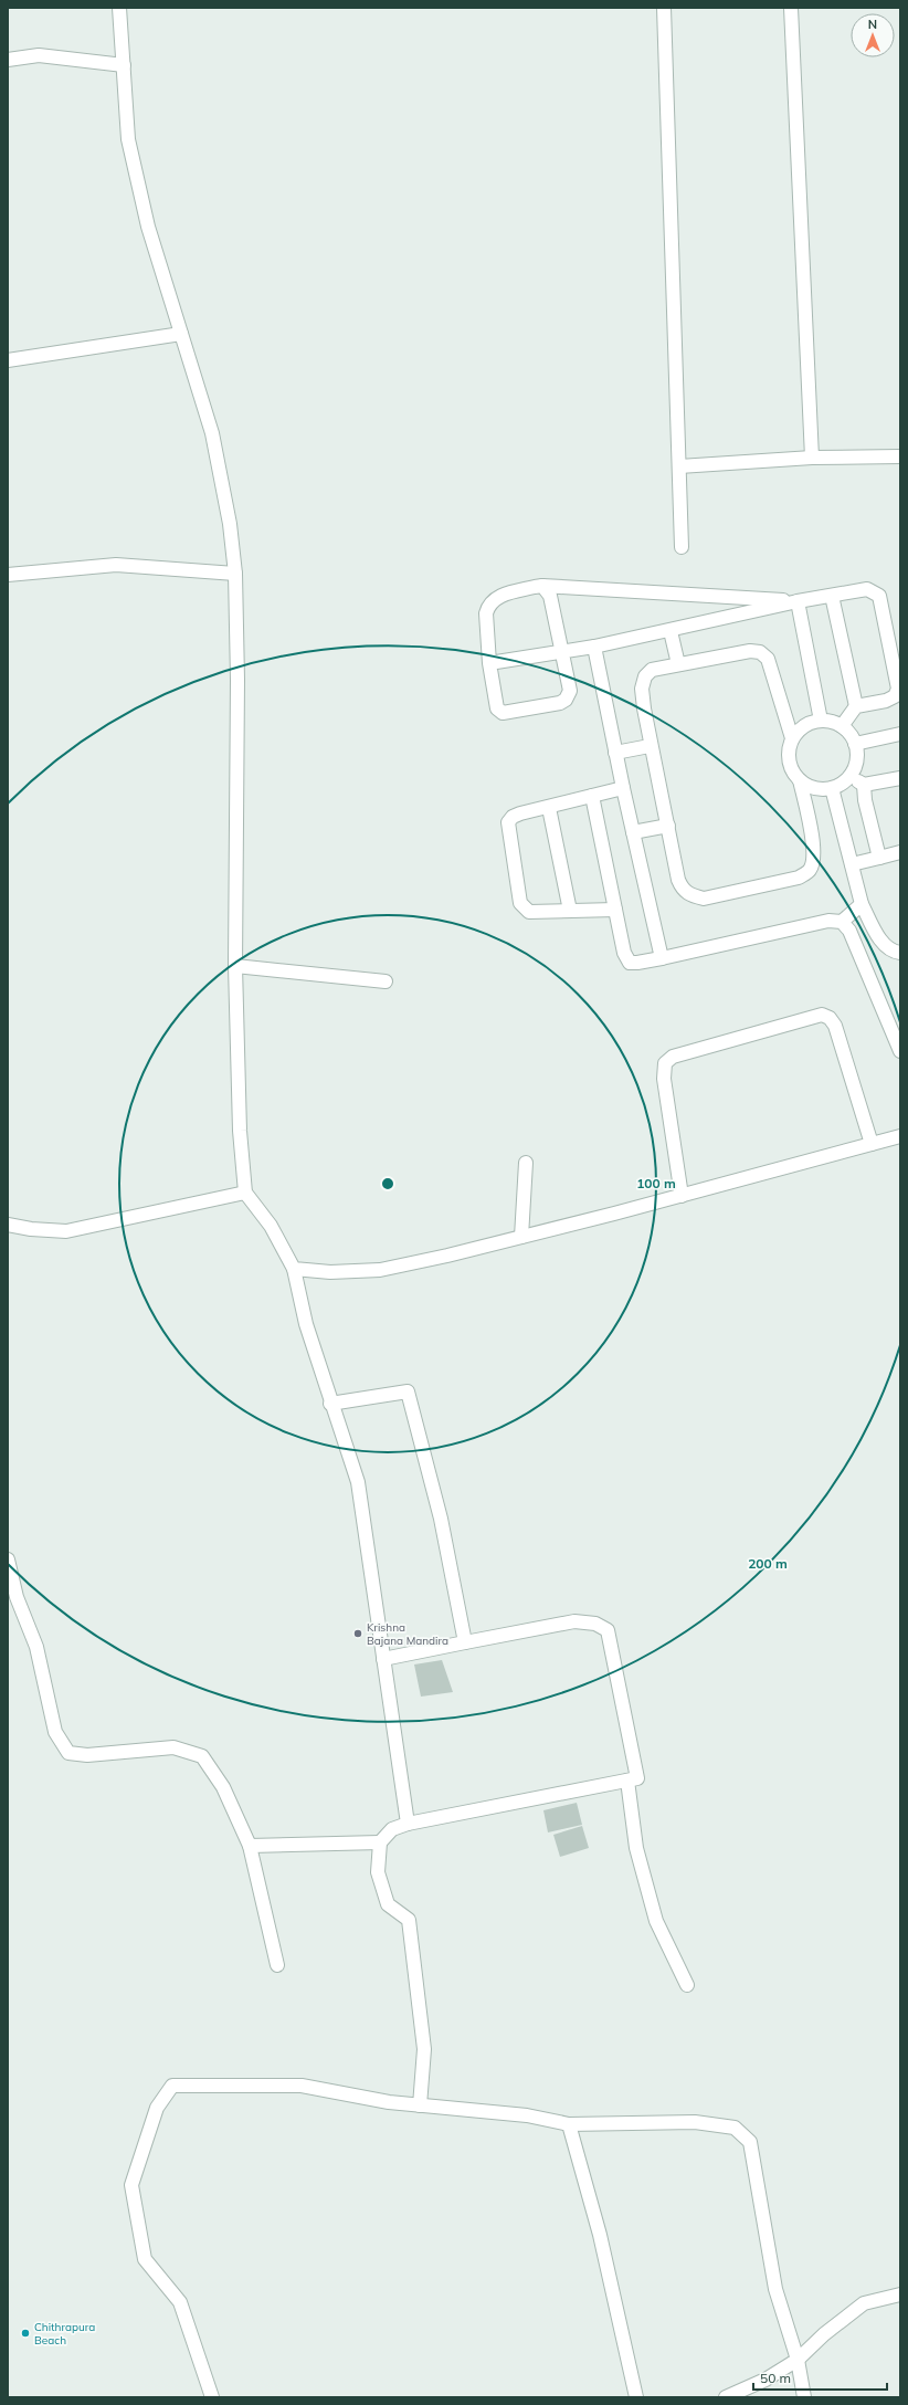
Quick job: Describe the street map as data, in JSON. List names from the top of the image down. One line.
{"places":["Krishna Bajana Mandira","Chithrapura Beach"],"scale_bar":"50 m","north":"top","rings":["100 m","200 m"]}
